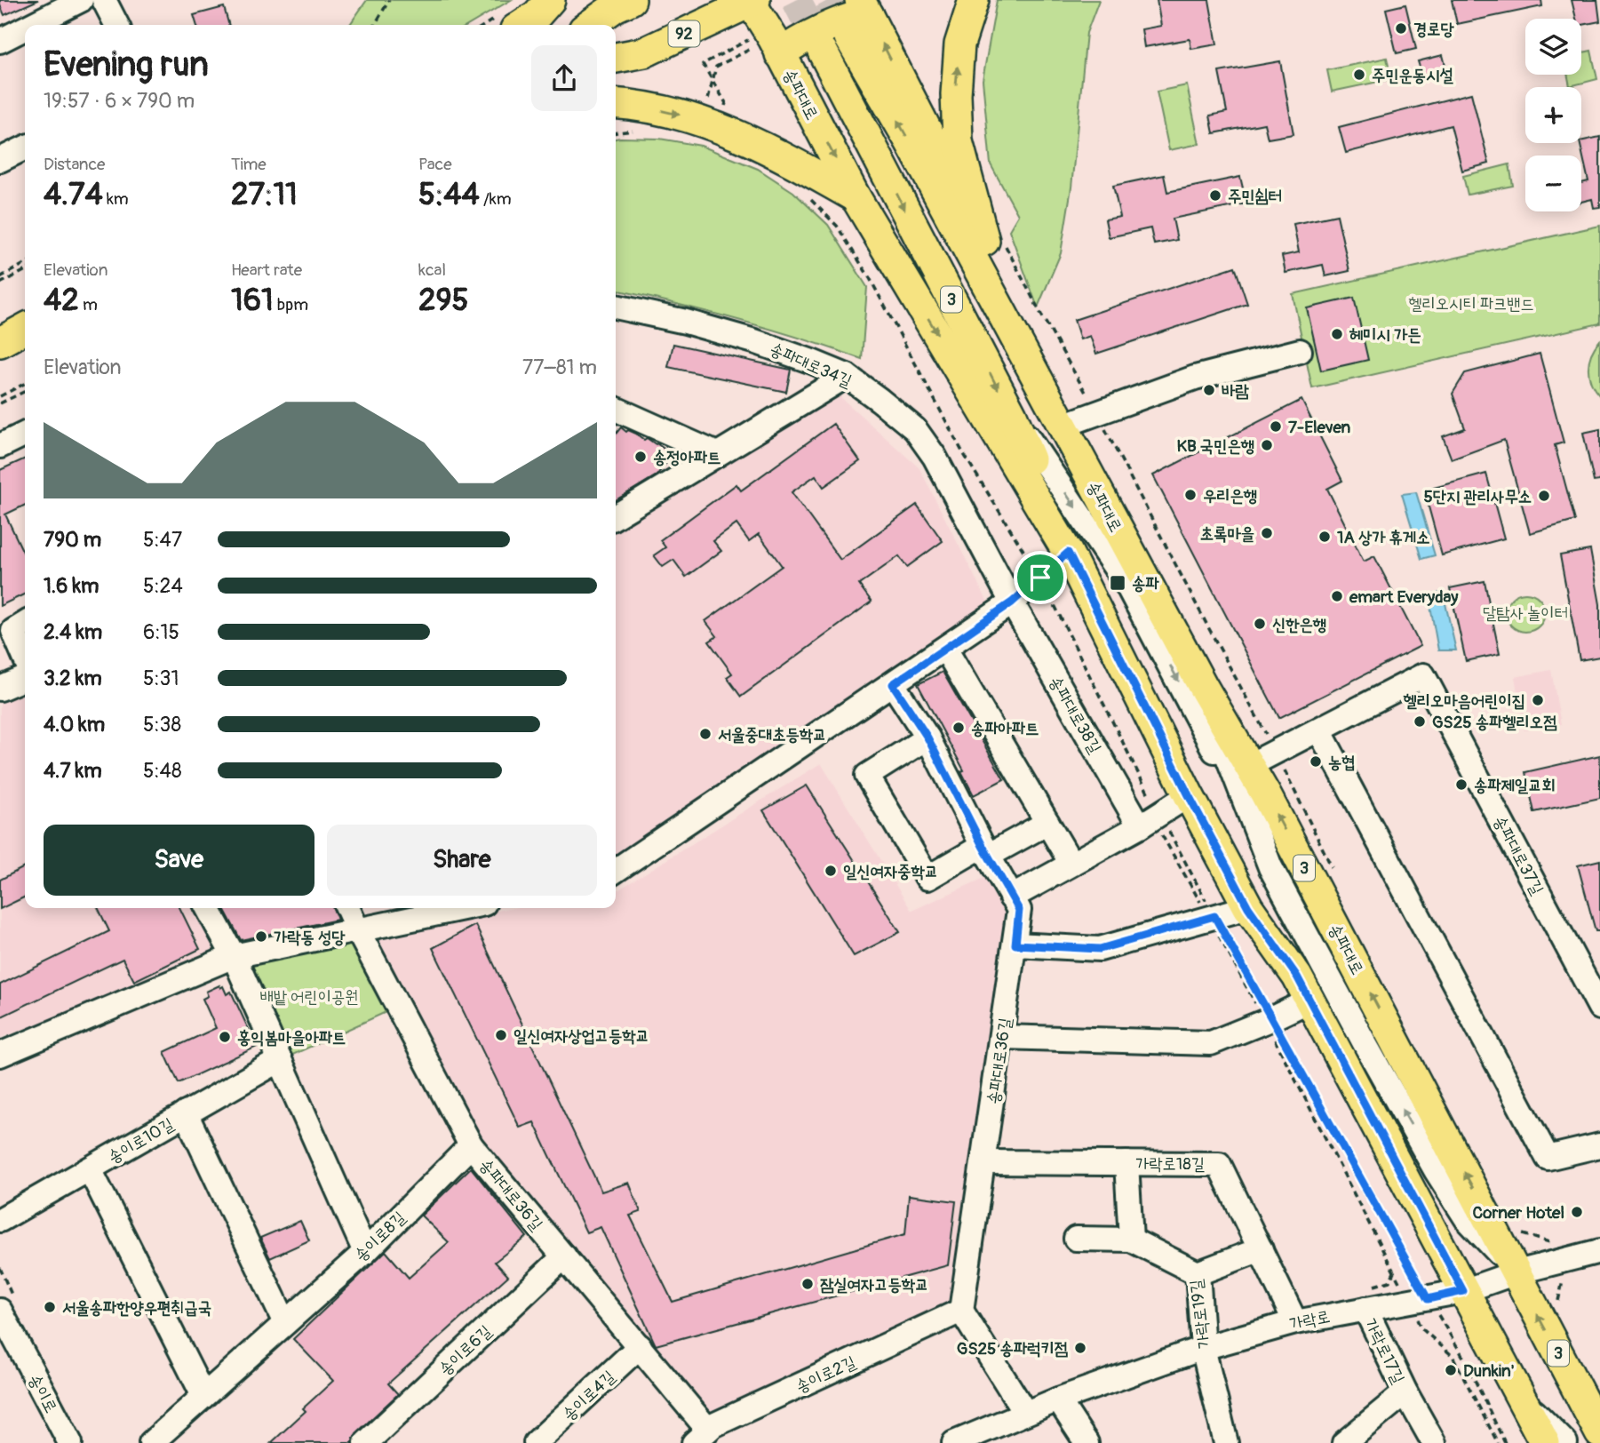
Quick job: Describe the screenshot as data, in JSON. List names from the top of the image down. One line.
{"streets":{"main road":["92","송파대로","3"],"street":["송파대로34길","송파대로38길","송파대로37길","송파대로36길","송이로10길","가락로18길","송이로8길","가락로19길","가락로","송이로6길","가락로17길","송이로2길","송이로","송이로4길"]},"crossings":[["92","송파대로"],["송파대로","3"],["송파대로","송파대로37길"],["송파대로","가락로"],["송파대로34길","송파대로38길"],["송파대로36길","가락로18길"],["송파대로36길","송이로8길"],["송파대로36길","송이로6길"],["송파대로36길","송이로2길"],["송파대로36길","송이로4길"],["가락로18길","가락로"],["가락로19길","가락로"],["가락로","가락로17길"]],"parks":["헬리오시티 파크밴드","달탐사 놀이터","배밭 어린이공원"],"places":{"other":["경로당","주민운동시설","주민쉼터","헤미시 가든","바람","7-Eleven","KB 국민은행","송정아파트","우리은행","5단지 관리사무소","초록마을","1A 상가 휴게소","emart Everyday","신한은행","헬리오마음어린이집","GS25 송파헬리오점","송파아파트","서울중대초등학교","농협","송파제일교회","일신여자중학교","가락동 성당","일신여자상업고등학교","홍익봄마을아파트","Corner Hotel","잠실여자고등학교","서울송파한양우편취급국","GS25 송파럭키점","Dunkin'"],"transit":["송파"]},"page":{"map_buttons":["+","−"],"heading":["Evening run","19:57 · 6 × 790 m"],"stats":[["Distance","4.74 km"],["Time","27:11"],["Pace","5:44 /km"],["Elevation","42 m"],["Heart rate","161 bpm"],["kcal","295"]],"chart":["Elevation","77–81 m"],"list":[{"name":"790 m","note":"5:47"},{"name":"1.6 km","note":"5:24"},{"name":"2.4 km","note":"6:15"},{"name":"3.2 km","note":"5:31"},{"name":"4.0 km","note":"5:38"},{"name":"4.7 km","note":"5:48"}],"buttons":["Save","Share"]}}
